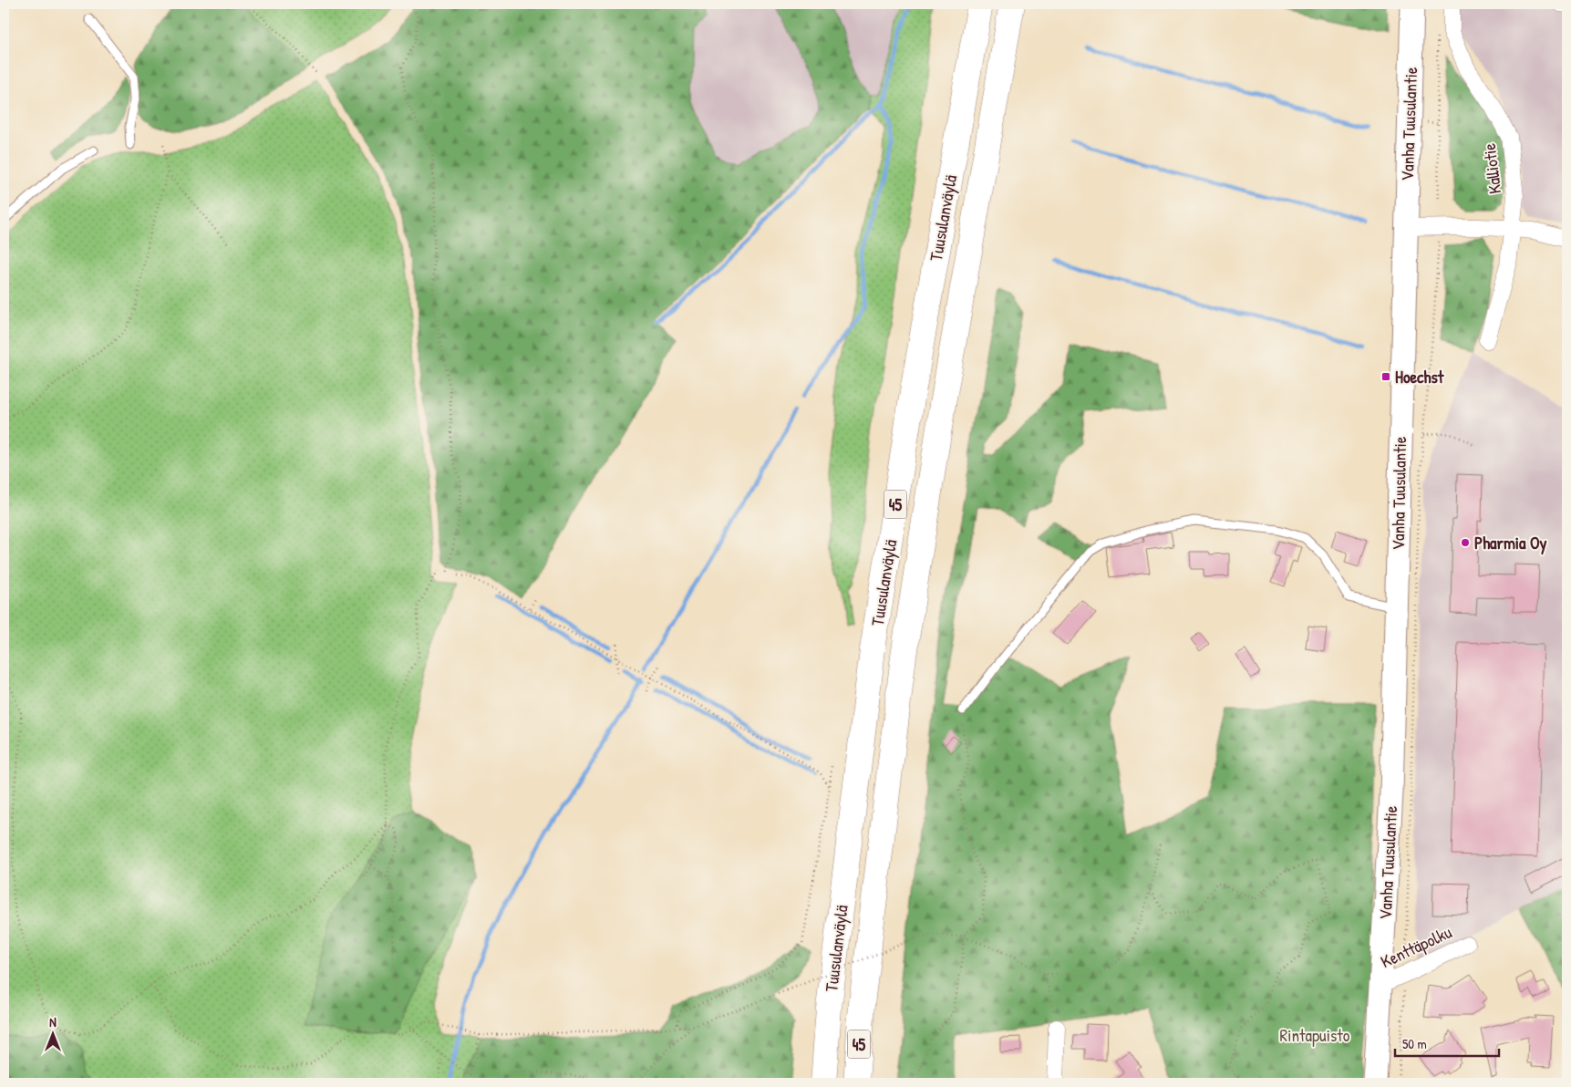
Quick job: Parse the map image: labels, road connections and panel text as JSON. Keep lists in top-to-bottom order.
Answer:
{
  "streets": {
    "highway": ["Tuusulanväylä", "45"],
    "main road": ["Vanha Tuusulantie"],
    "street": ["Kalliotie", "Kenttäpolku"]
  },
  "crossings": [
    ["Vanha Tuusulantie", "Kenttäpolku"]
  ],
  "parks": ["Rintapuisto"],
  "places": {
    "transit": ["Hoechst"],
    "other": ["Pharmia Oy"]
  },
  "scale_bar": "50 m",
  "north": "top"
}
